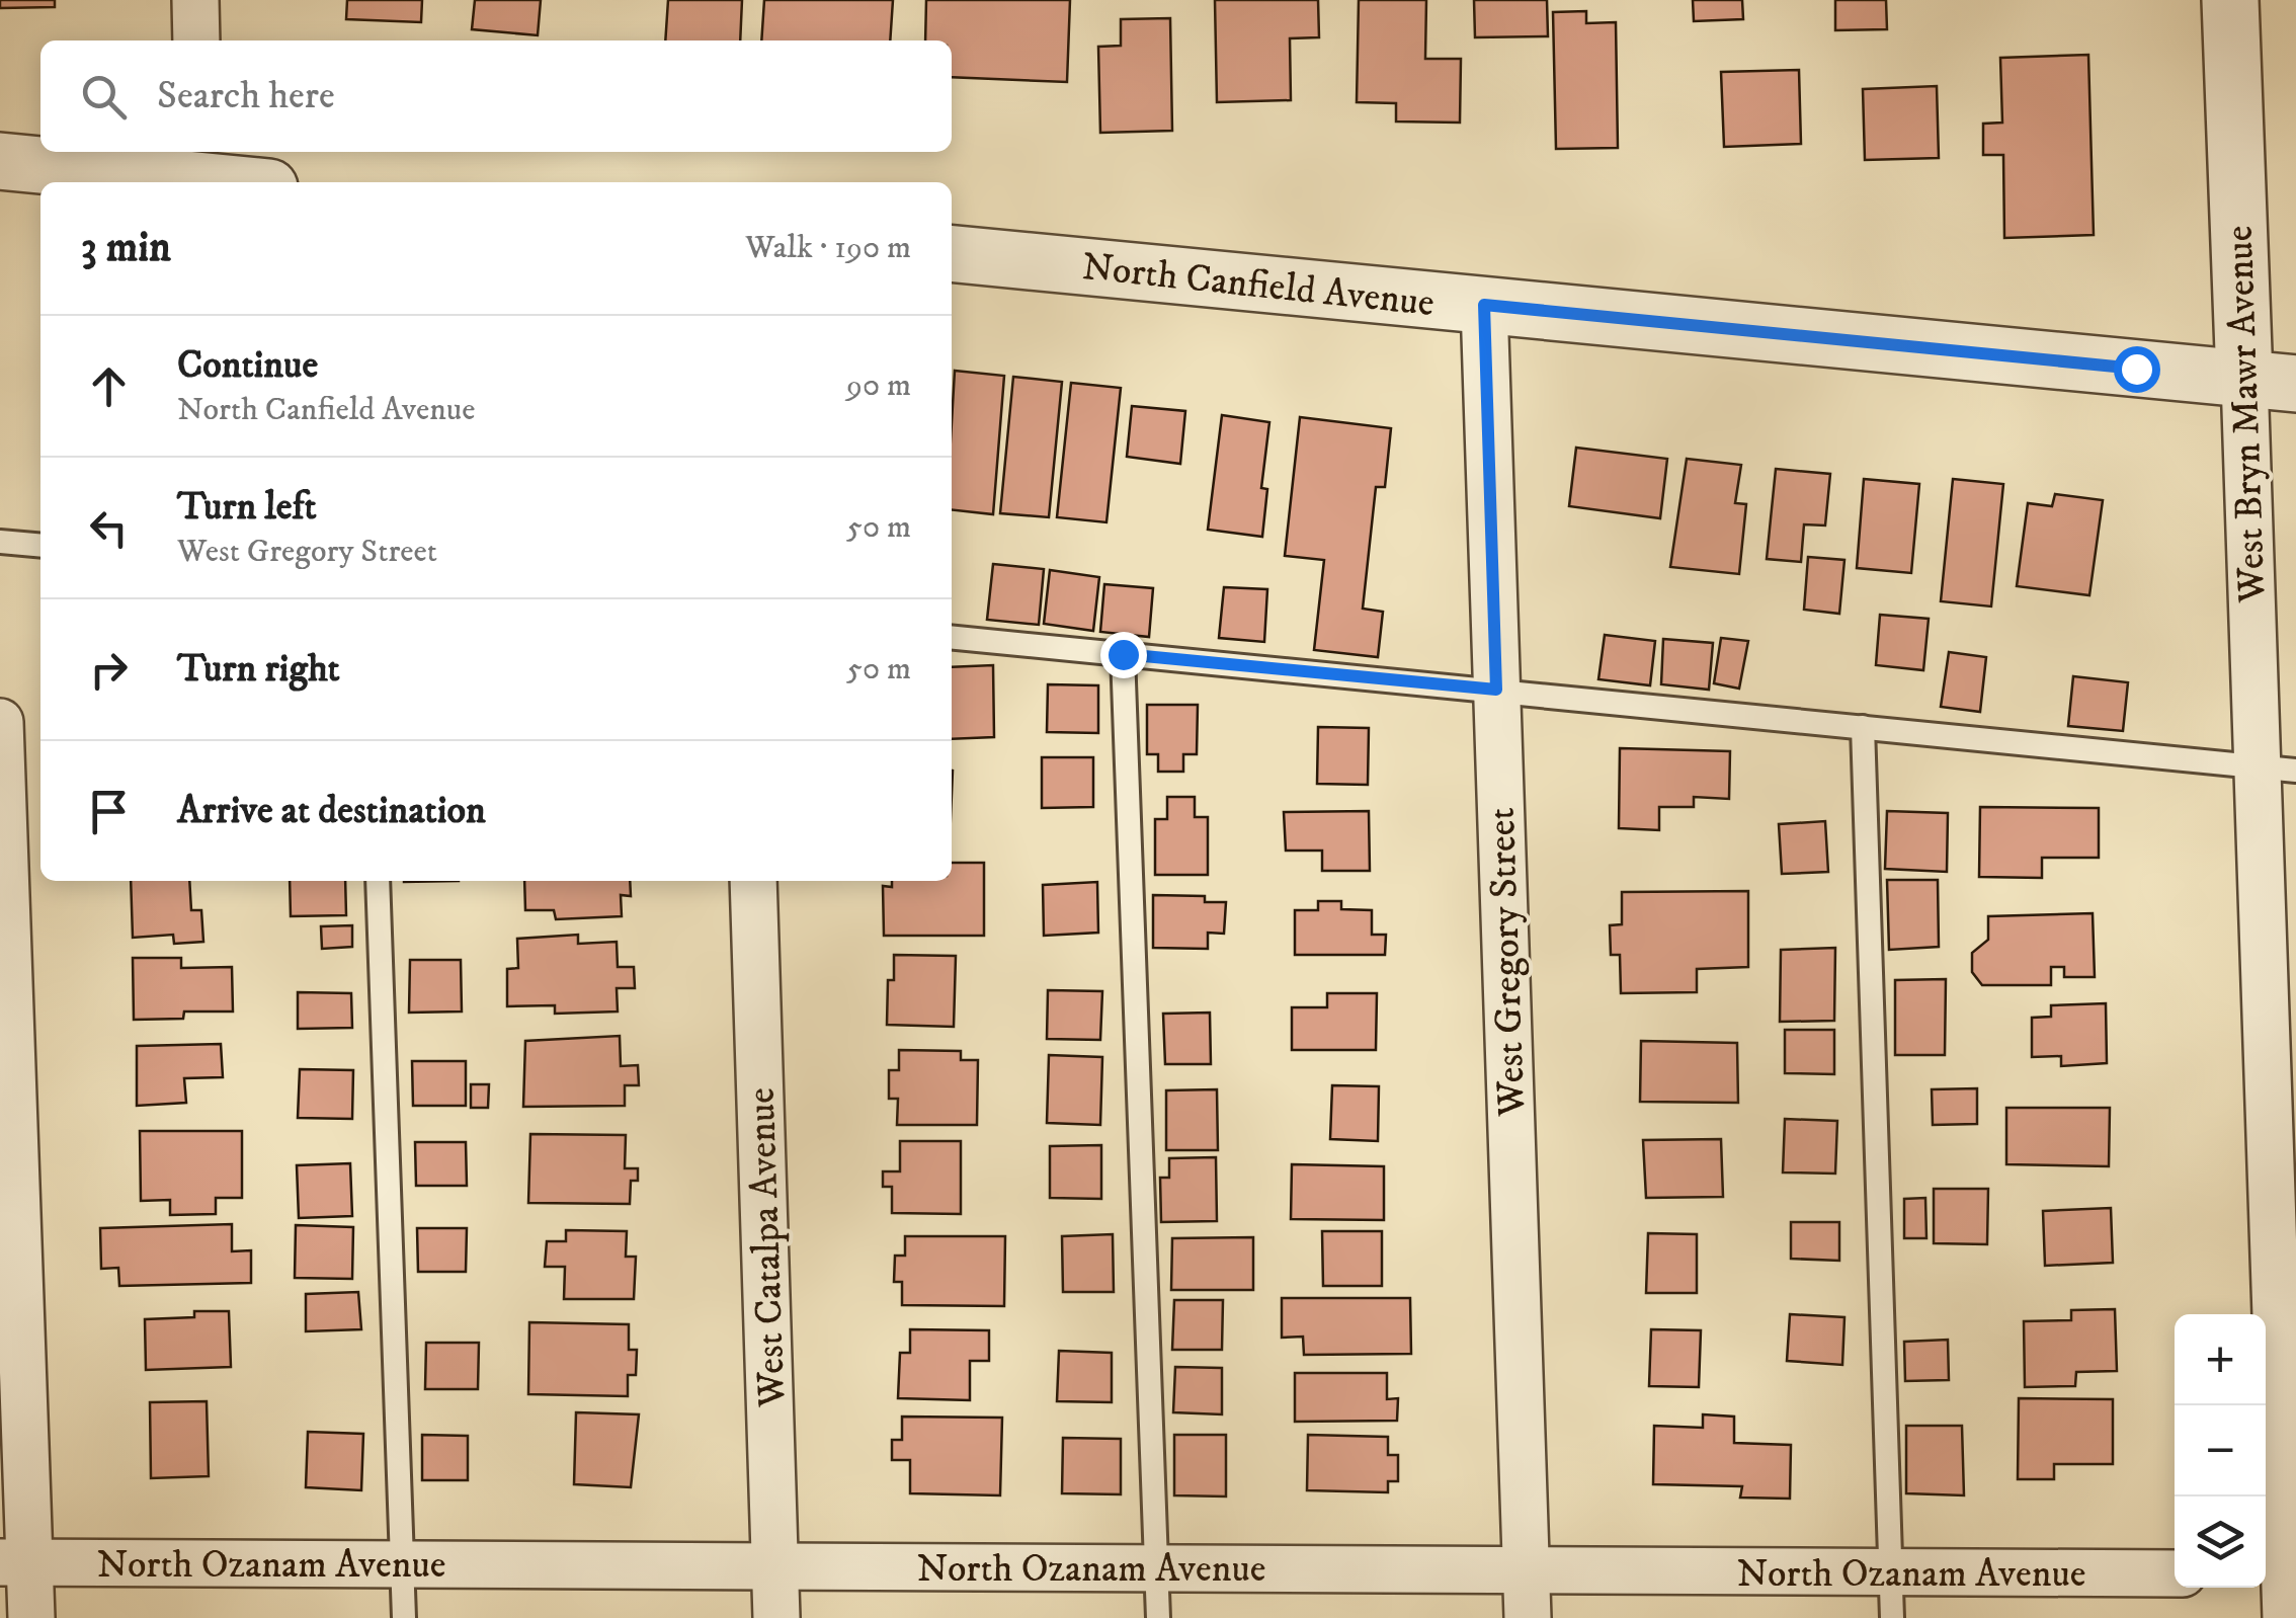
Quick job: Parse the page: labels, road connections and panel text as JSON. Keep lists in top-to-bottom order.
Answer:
{
  "streets": {
    "street": [
      "North Canfield Avenue",
      "West Bryn Mawr Avenue",
      "West Gregory Street",
      "West Catalpa Avenue",
      "North Ozanam Avenue"
    ]
  },
  "crossings": [
    ["North Canfield Avenue", "West Bryn Mawr Avenue"],
    ["North Canfield Avenue", "West Gregory Street"],
    ["West Gregory Street", "North Ozanam Avenue"],
    ["West Catalpa Avenue", "North Ozanam Avenue"]
  ],
  "page": {
    "search": "Search here",
    "heading": ["3 min", "Walk · 190 m"],
    "list": [
      ["Continue", "North Canfield Avenue", "90 m"],
      ["Turn left", "West Gregory Street", "50 m"],
      ["Turn right", "50 m"],
      "Arrive at destination"
    ],
    "map_buttons": ["+", "−"]
  }
}
